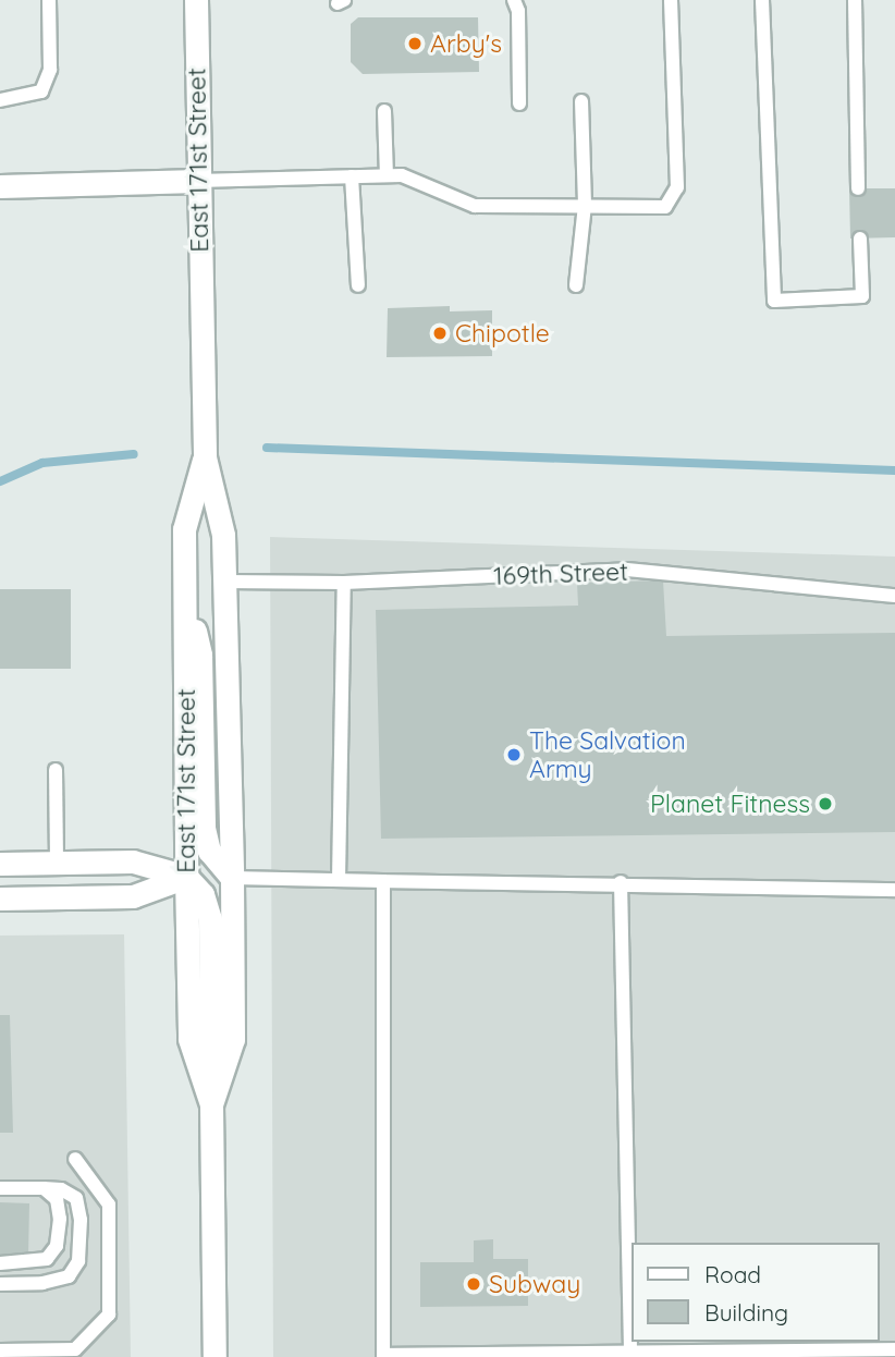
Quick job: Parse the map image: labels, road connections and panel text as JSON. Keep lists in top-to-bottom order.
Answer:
{
  "streets": {
    "main road": ["East 171st Street"],
    "lane": ["169th Street"]
  },
  "crossings": [
    ["East 171st Street", "169th Street"]
  ],
  "places": [
    "Arby's",
    "Chipotle",
    "The Salvation Army",
    "Planet Fitness",
    "Subway"
  ],
  "legend": ["Road", "Building"]
}
